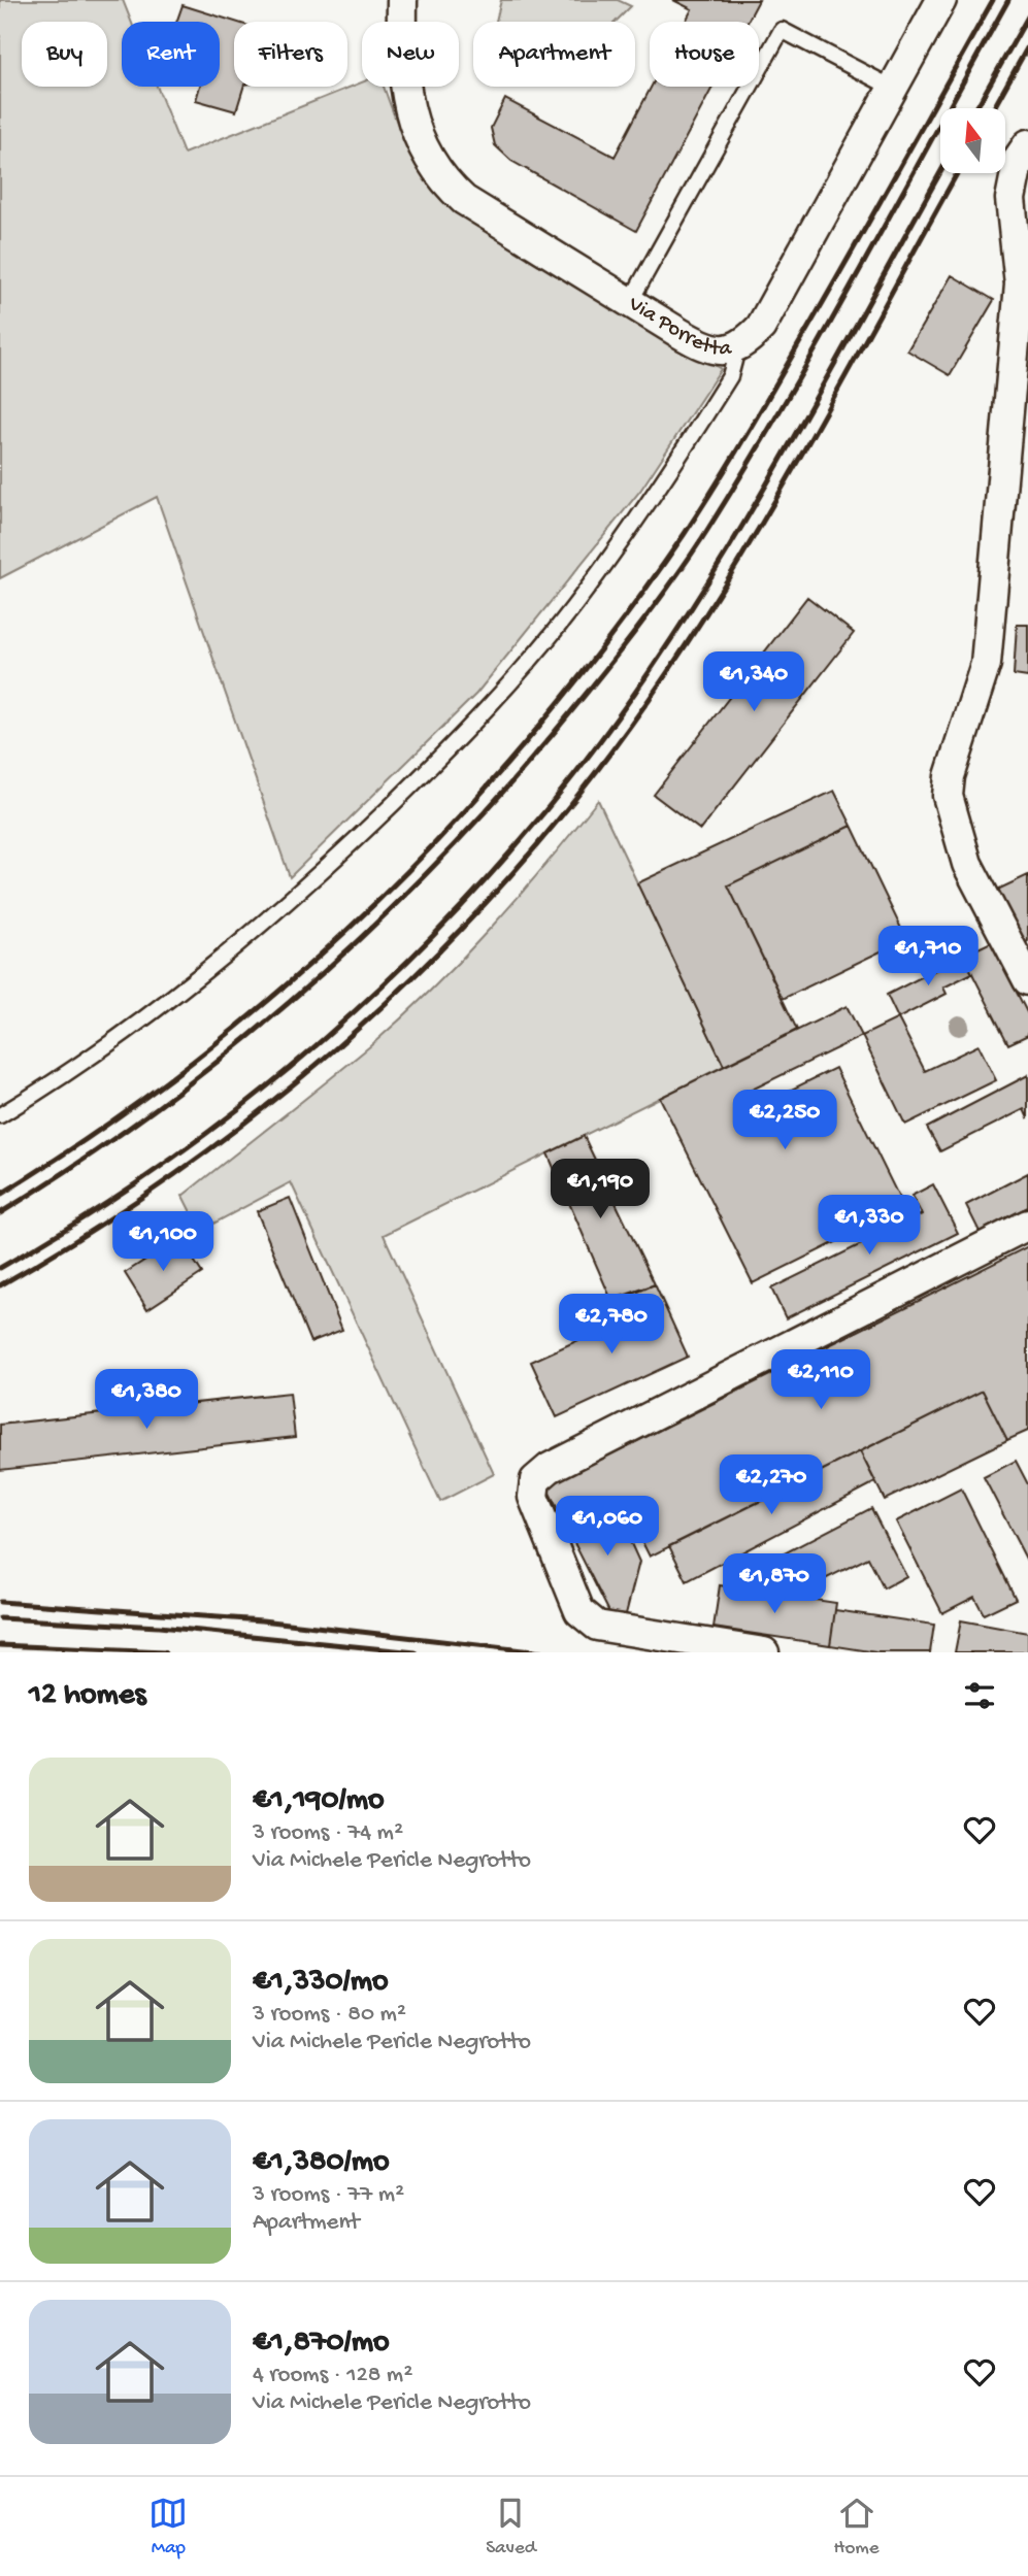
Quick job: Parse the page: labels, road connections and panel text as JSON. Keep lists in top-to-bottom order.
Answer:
{
  "streets": {
    "street": ["Via Porretta"]
  },
  "north": "top",
  "page": {
    "chip": [
      "Buy",
      "Rent",
      "Filters",
      "New",
      "Apartment",
      "House"
    ],
    "price": [
      "€1,340",
      "€1,710",
      "€2,250",
      "€1,190",
      "€1,330",
      "€1,100",
      "€2,780",
      "€2,110",
      "€1,380",
      "€2,270",
      "€1,060",
      "€1,870"
    ],
    "heading": "12 homes",
    "list": [
      {
        "name": "€1,190/mo",
        "note": "3 rooms · 74 m² · Via Michele Pericle Negrotto"
      },
      {
        "name": "€1,330/mo",
        "note": "3 rooms · 80 m² · Via Michele Pericle Negrotto"
      },
      {
        "name": "€1,380/mo",
        "note": "3 rooms · 77 m² · Apartment"
      },
      {
        "name": "€1,870/mo",
        "note": "4 rooms · 128 m² · Via Michele Pericle Negrotto"
      }
    ],
    "tabs": ["Map", "Saved", "Home"]
  }
}
